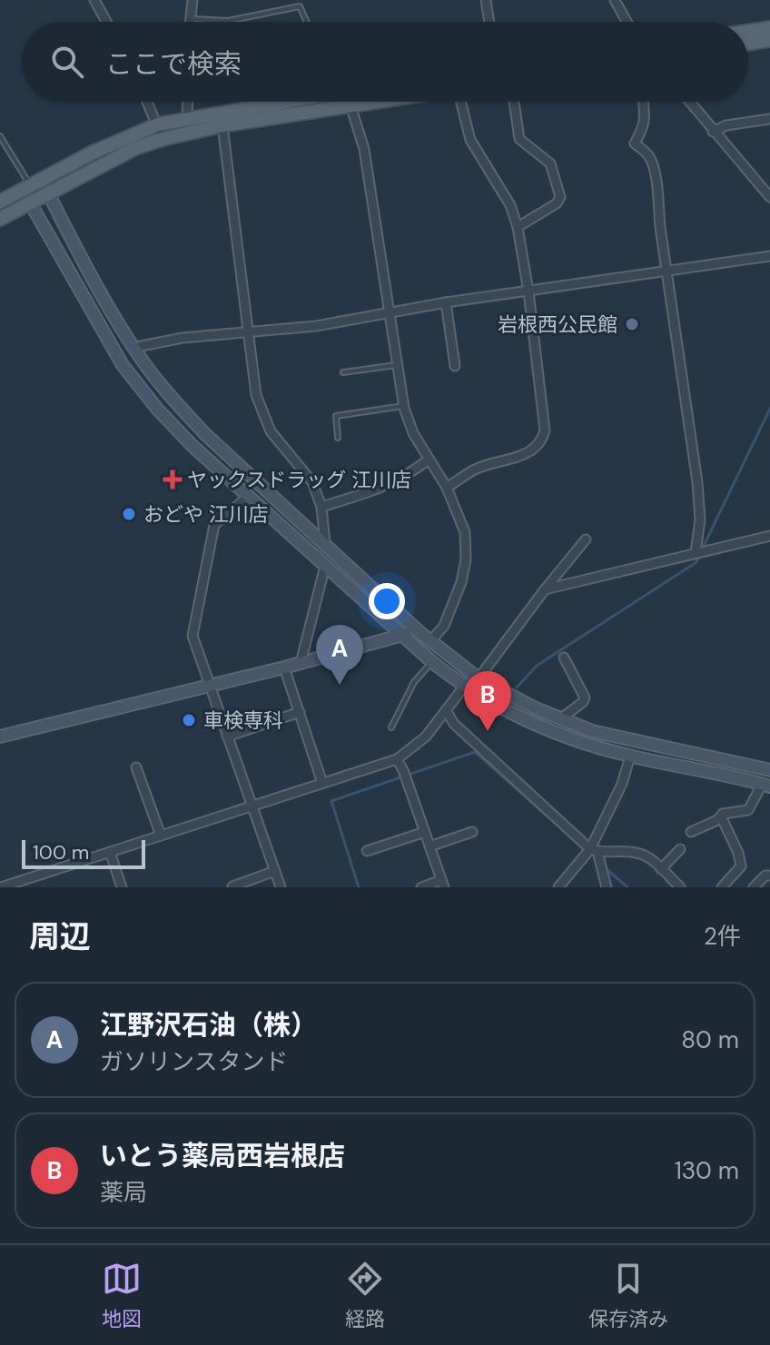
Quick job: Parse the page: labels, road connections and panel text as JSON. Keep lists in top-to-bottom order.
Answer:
{
  "places": {
    "other": ["岩根西公民館", "おどや 江川店", "車検専科"],
    "health": ["ヤックスドラッグ 江川店"]
  },
  "scale_bar": "100 m",
  "page": {
    "search": "ここで検索",
    "pins": ["A", "B"],
    "scale": "100 m",
    "heading": ["周辺", "2件"],
    "list": [
      {
        "mark": "A",
        "name": "江野沢石油（株）",
        "note": "ガソリンスタンド",
        "value": "80 m"
      },
      {
        "mark": "B",
        "name": "いとう薬局西岩根店",
        "note": "薬局",
        "value": "130 m"
      }
    ],
    "nav": ["地図", "経路", "保存済み"]
  }
}
